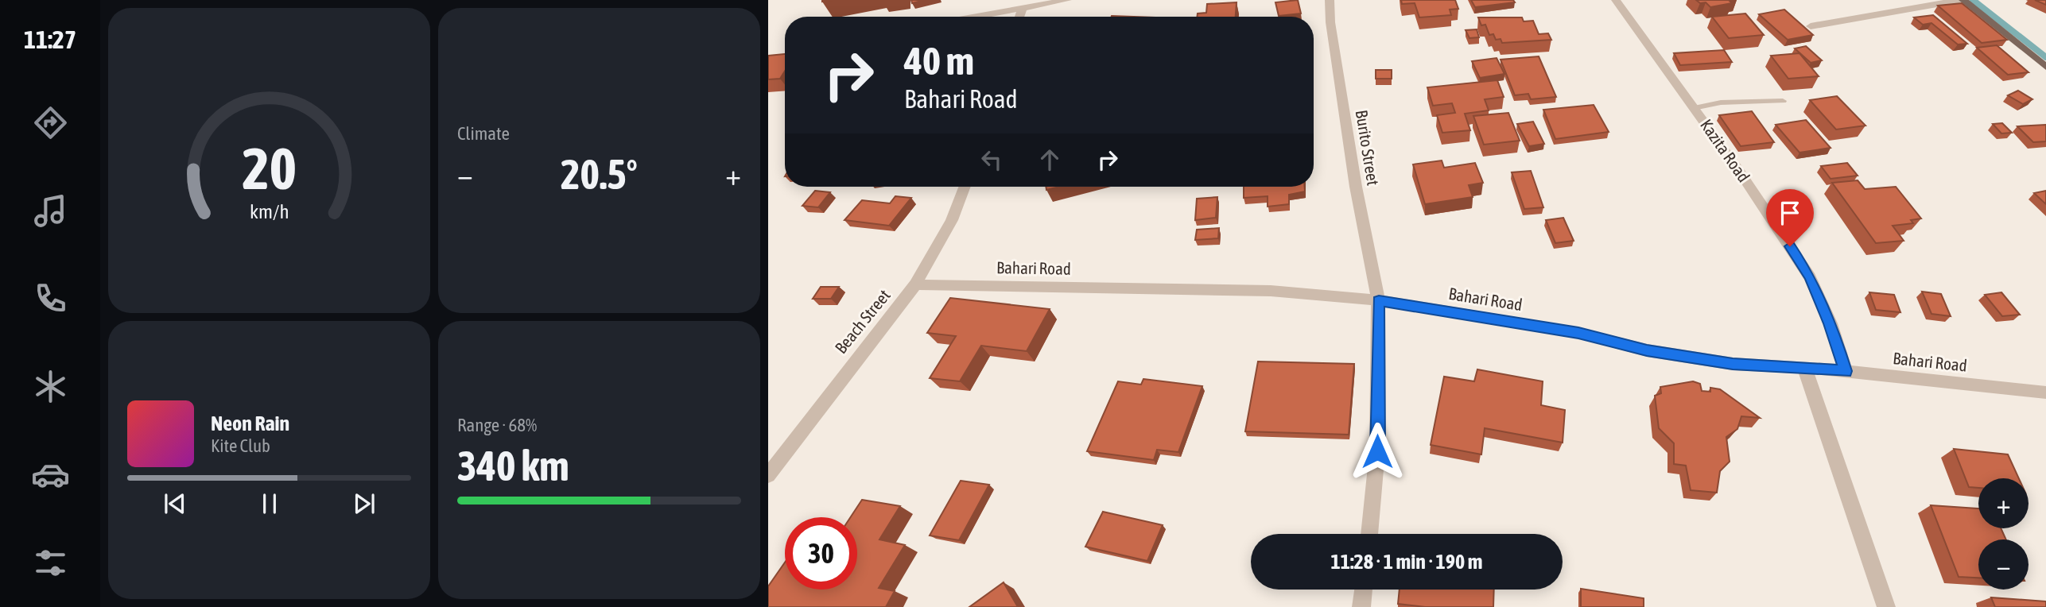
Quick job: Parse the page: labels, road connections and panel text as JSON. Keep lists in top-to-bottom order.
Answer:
{
  "streets": {
    "street": [
      "Burito Street",
      "Kazita Road",
      "Bahari Road",
      "Beach Street"
    ]
  },
  "crossings": [
    ["Burito Street", "Bahari Road"],
    ["Kazita Road", "Bahari Road"],
    ["Bahari Road", "Beach Street"]
  ],
  "page": {
    "tabs": "11:27",
    "tile": [
      "Climate",
      ["Range · 68%", "340 km"]
    ],
    "turn": ["40 m", "Bahari Road"],
    "heat": ["−", "20.5°", "+"],
    "song": ["Neon Rain", "Kite Club"],
    "map_buttons": ["+", "−"],
    "limit": "30",
    "trip": "11:28 · 1 min · 190 m",
    "gauge": ["20", "km/h"]
  }
}
